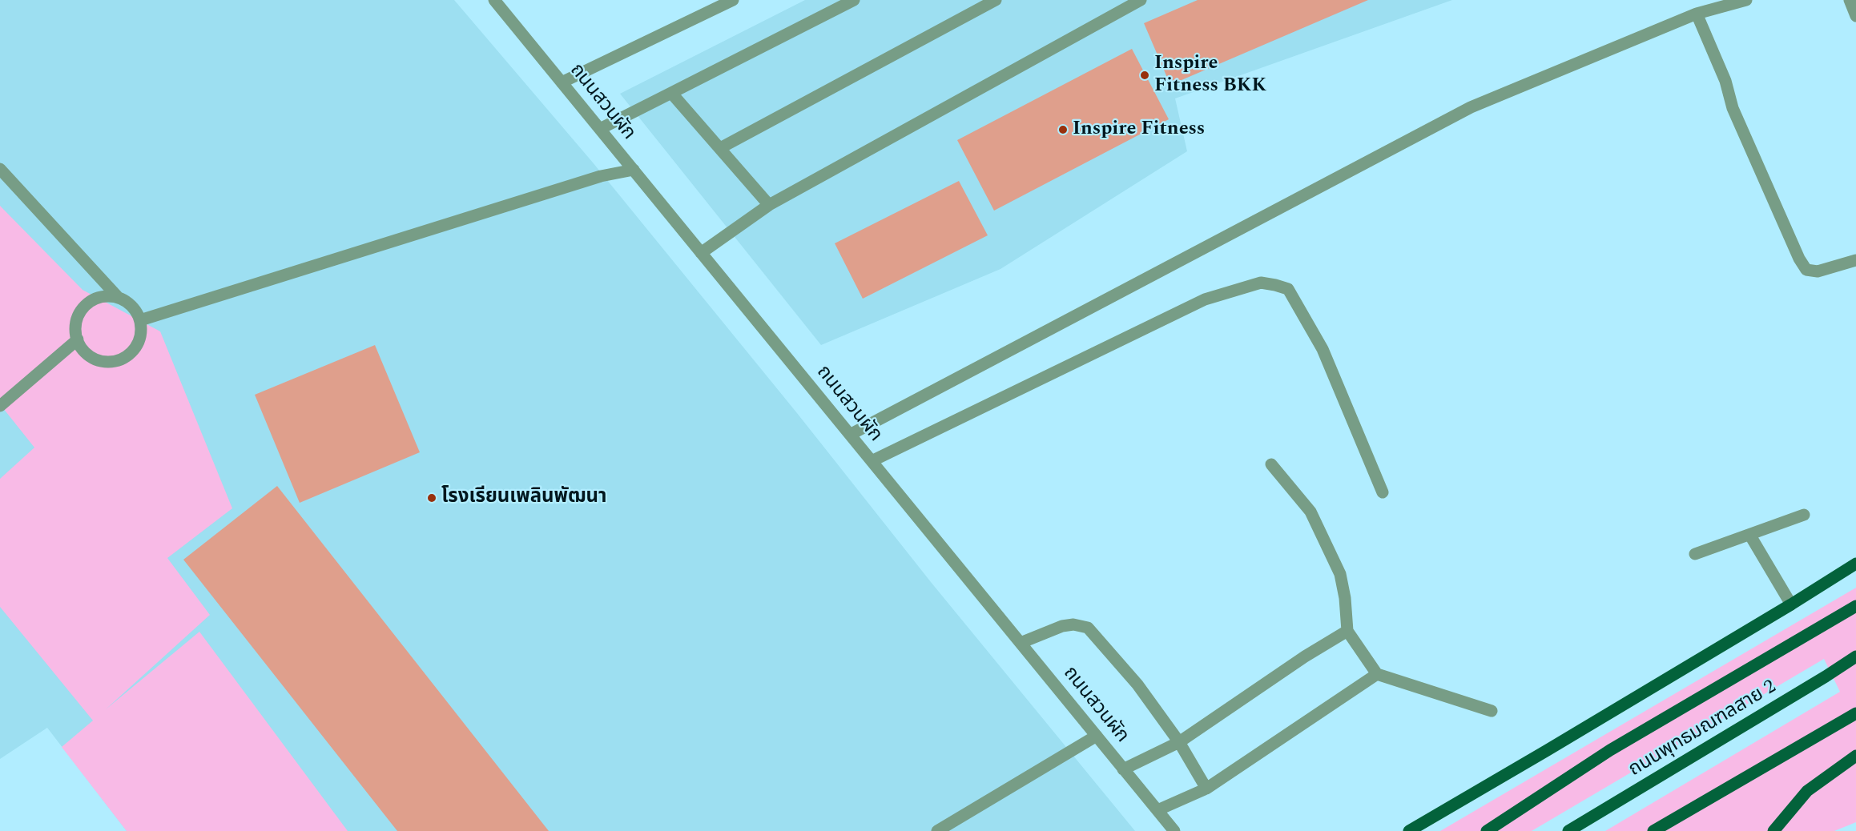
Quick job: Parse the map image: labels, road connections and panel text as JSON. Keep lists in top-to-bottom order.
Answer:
{
  "streets": {
    "main road": ["ถนนพุทธมณฑลสาย 2"],
    "street": ["ถนนสวนผัก"]
  },
  "places": ["Inspire Fitness BKK", "Inspire Fitness", "โรงเรียนเพลินพัฒนา"]
}
